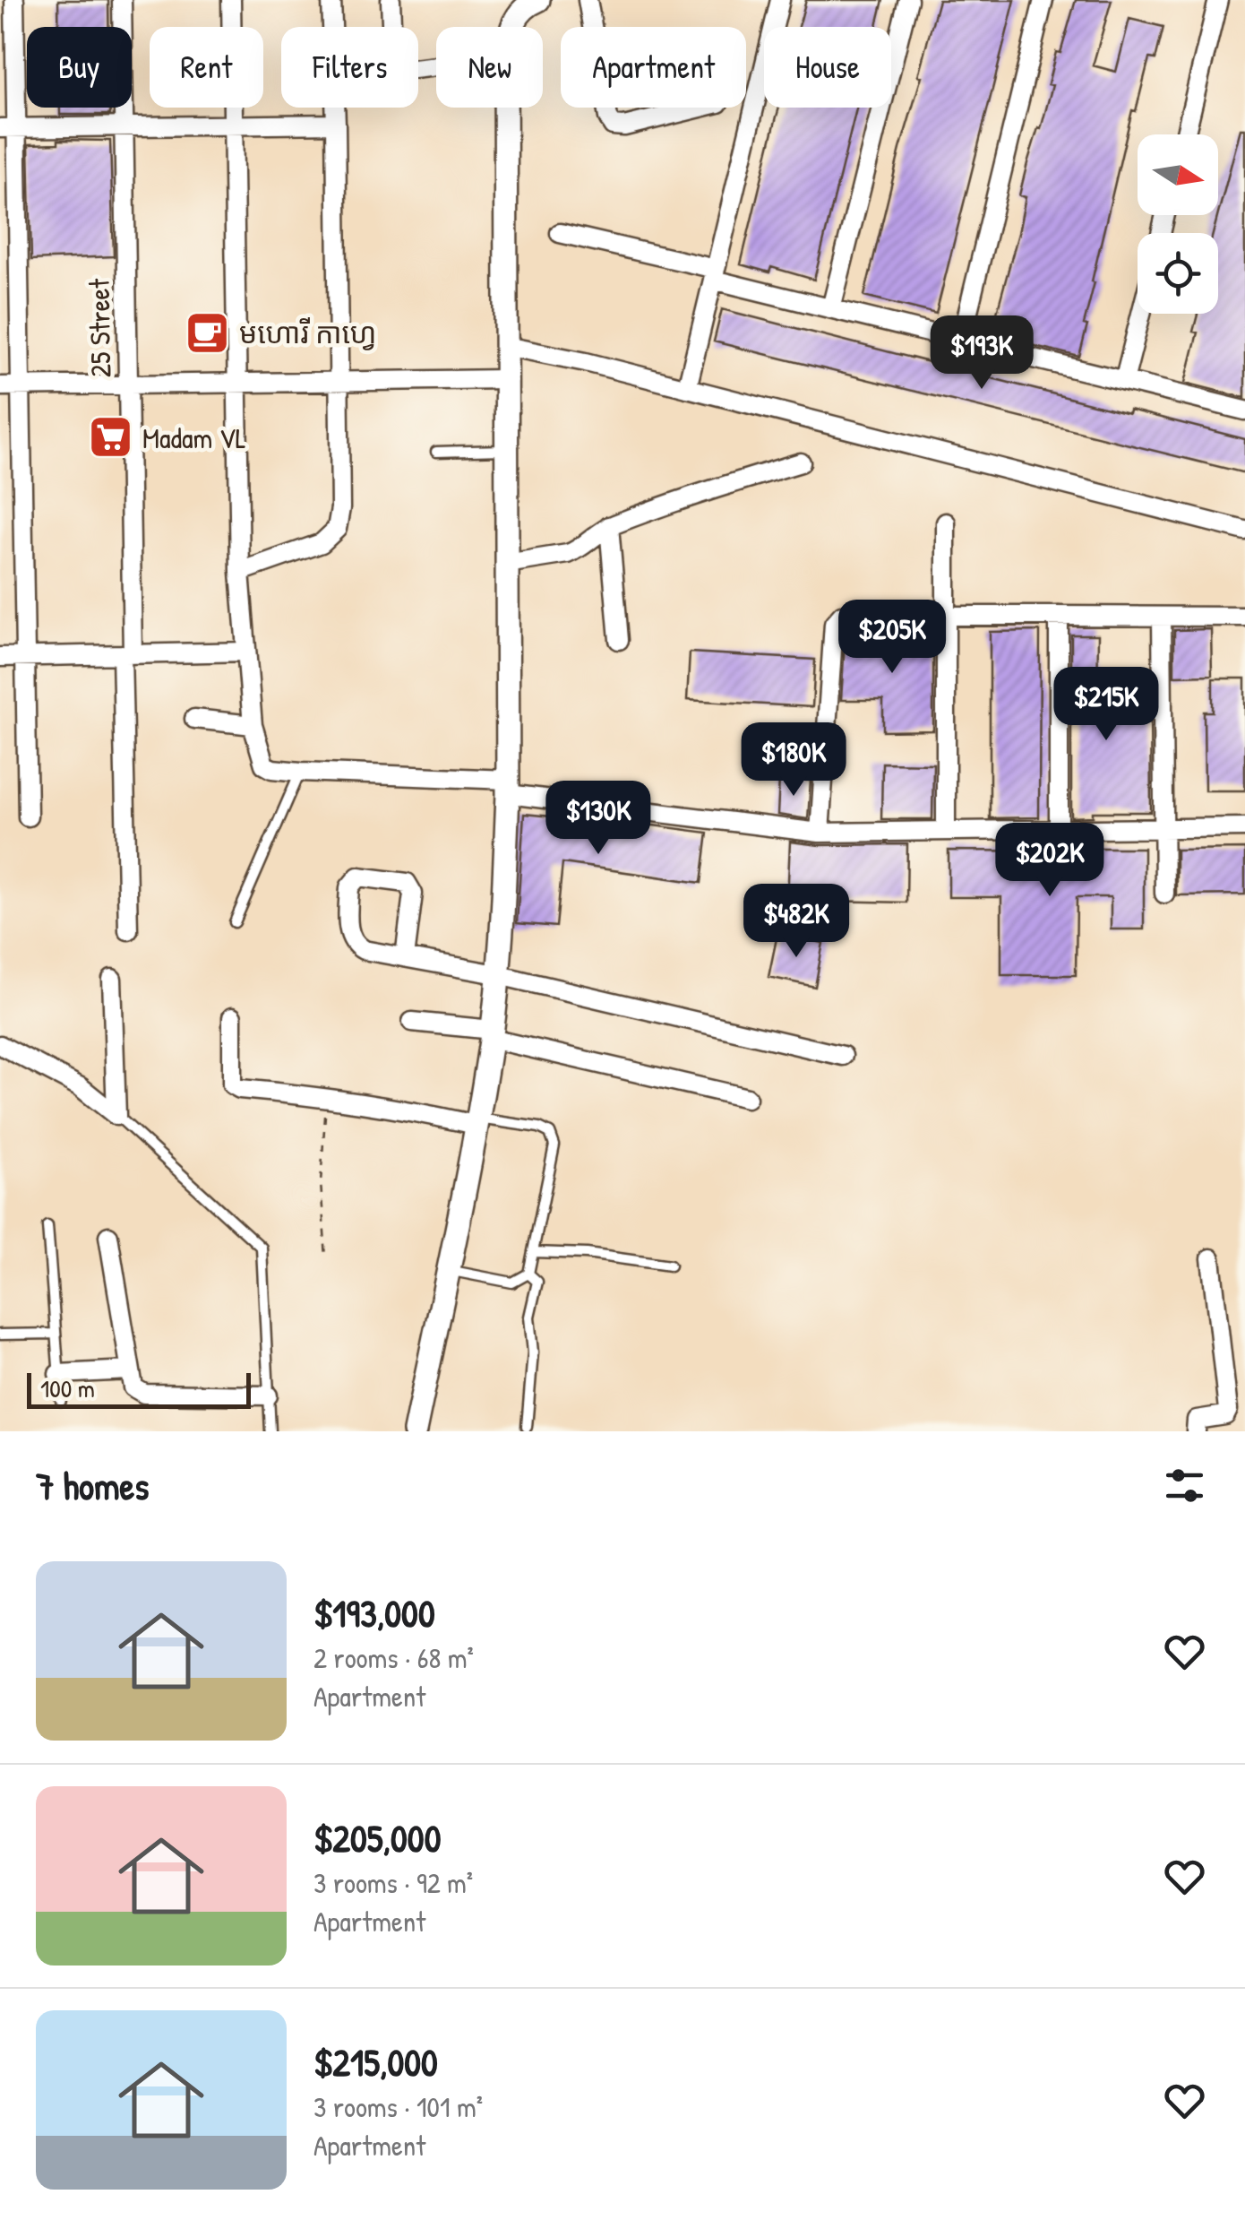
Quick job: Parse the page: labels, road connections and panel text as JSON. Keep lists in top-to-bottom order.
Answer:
{
  "streets": {
    "street": ["25 Street"]
  },
  "places": {
    "cafe": ["មហោរី កាហ្វេ"],
    "supermarket": ["Madam VL"]
  },
  "scale_bar": "100 m",
  "north": "right",
  "page": {
    "chip": [
      "Buy",
      "Rent",
      "Filters",
      "New",
      "Apartment",
      "House"
    ],
    "price": [
      "$193K",
      "$205K",
      "$215K",
      "$180K",
      "$130K",
      "$202K",
      "$482K"
    ],
    "scale": "100 m",
    "heading": "7 homes",
    "list": [
      {
        "name": "$193,000",
        "note": "2 rooms · 68 m² · Apartment"
      },
      {
        "name": "$205,000",
        "note": "3 rooms · 92 m² · Apartment"
      },
      {
        "name": "$215,000",
        "note": "3 rooms · 101 m² · Apartment"
      }
    ]
  }
}
